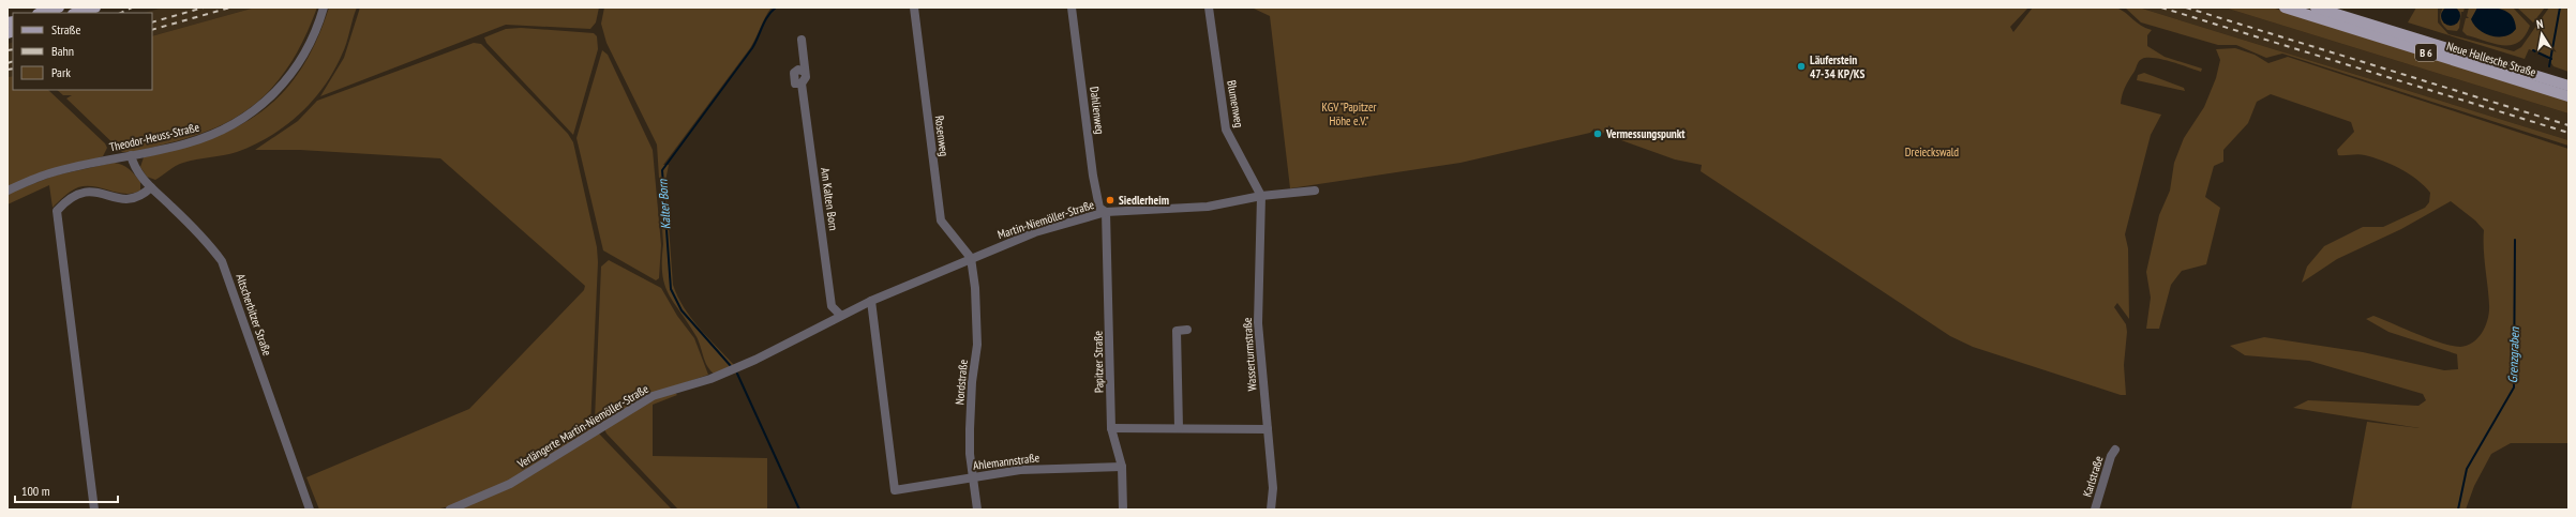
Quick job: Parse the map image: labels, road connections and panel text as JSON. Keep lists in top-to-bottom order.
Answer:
{
  "streets": {
    "main road": ["B 6", "Neue Hallesche Straße"],
    "street": [
      "Blumenweg",
      "Dahlienweg",
      "Rosenweg",
      "Theodor-Heuss-Straße",
      "Am Kalten Born",
      "Martin-Niemöller-Straße",
      "Altscherbitzer Straße",
      "Wasserturmstraße",
      "Papitzer Straße",
      "Nordstraße",
      "Verlängerte Martin-Niemöller-Straße",
      "Ahlemannstraße",
      "Karlstraße"
    ]
  },
  "crossings": [
    ["Blumenweg", "Martin-Niemöller-Straße"],
    ["Blumenweg", "Wasserturmstraße"],
    ["Dahlienweg", "Martin-Niemöller-Straße"],
    ["Dahlienweg", "Papitzer Straße"],
    ["Rosenweg", "Martin-Niemöller-Straße"],
    ["Rosenweg", "Nordstraße"],
    ["Theodor-Heuss-Straße", "Altscherbitzer Straße"],
    ["Am Kalten Born", "Martin-Niemöller-Straße"],
    ["Martin-Niemöller-Straße", "Wasserturmstraße"],
    ["Martin-Niemöller-Straße", "Papitzer Straße"],
    ["Martin-Niemöller-Straße", "Nordstraße"],
    ["Martin-Niemöller-Straße", "Verlängerte Martin-Niemöller-Straße"],
    ["Martin-Niemöller-Straße", "Ahlemannstraße"],
    ["Papitzer Straße", "Ahlemannstraße"],
    ["Nordstraße", "Ahlemannstraße"]
  ],
  "water": ["Kalter Born", "Grenzgraben"],
  "parks": ["KGV \"Papitzer Höhe e.V.\"", "Dreieckswald"],
  "places": ["Läuferstein 47-34 KP/KS", "Vermessungspunkt", "Siedlerheim"],
  "legend": ["Straße", "Bahn", "Park"],
  "scale_bar": "100 m",
  "north": "top"
}
